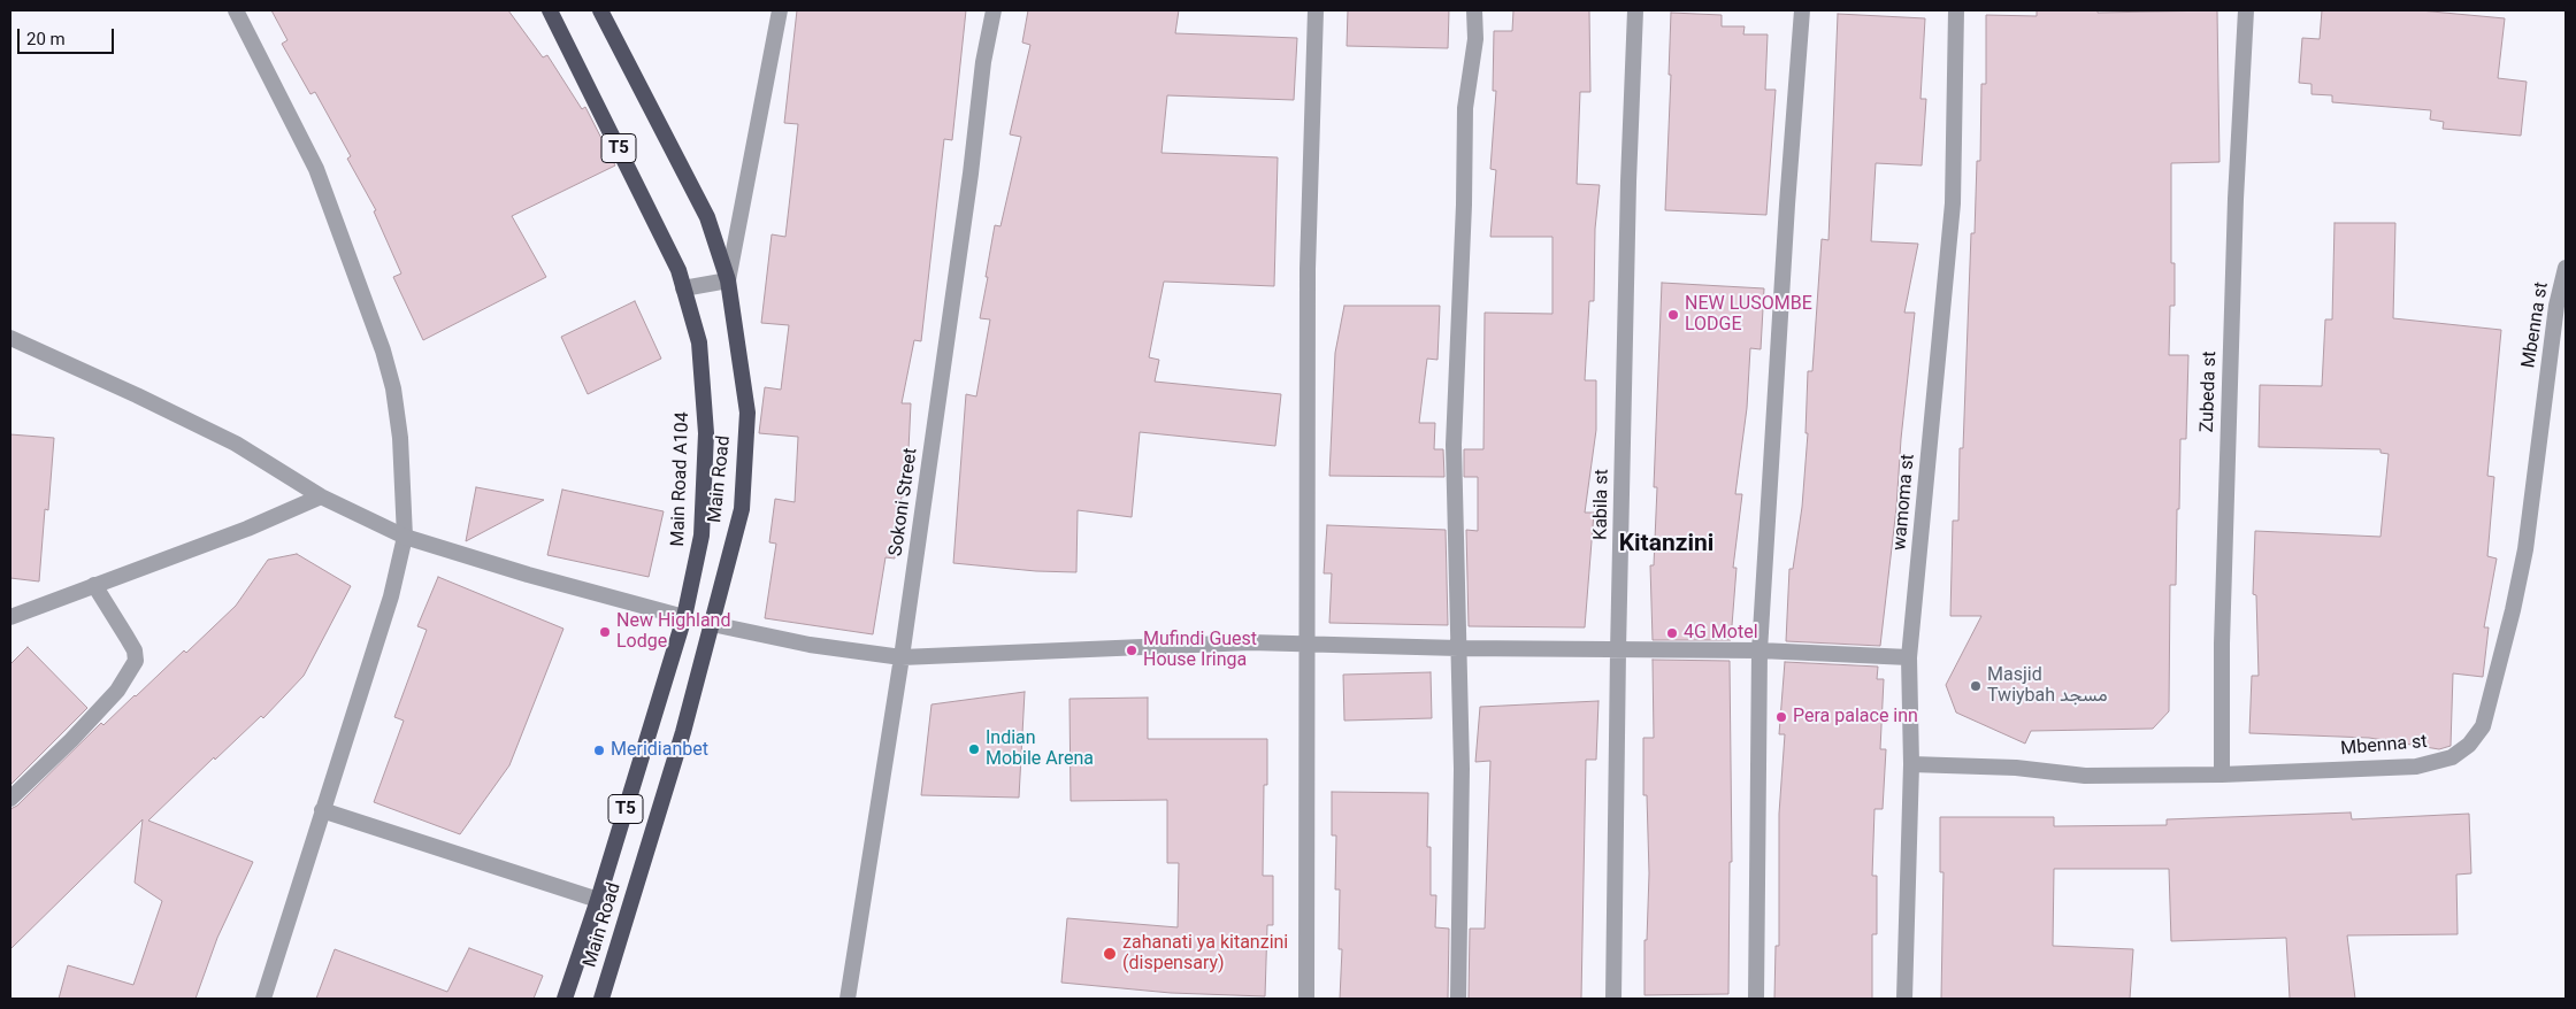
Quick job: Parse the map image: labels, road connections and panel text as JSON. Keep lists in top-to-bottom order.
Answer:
{
  "streets": {
    "highway": ["T5", "Main Road A104", "Main Road"],
    "street": [
      "Mbenna st",
      "Zubeda st",
      "Sokoni Street",
      "wamoma st",
      "Kabila st"
    ]
  },
  "crossings": [
    ["Mbenna st", "Zubeda st"],
    ["Mbenna st", "wamoma st"]
  ],
  "districts": ["Kitanzini"],
  "places": [
    "NEW LUSOMBE LODGE",
    "New Highland Lodge",
    "4G Motel",
    "Mufindi Guest House Iringa",
    "Masjid Twiybah مسجد",
    "Pera palace inn",
    "Indian Mobile Arena",
    "Meridianbet",
    "zahanati ya kitanzini (dispensary)"
  ],
  "scale_bar": "20 m"
}
